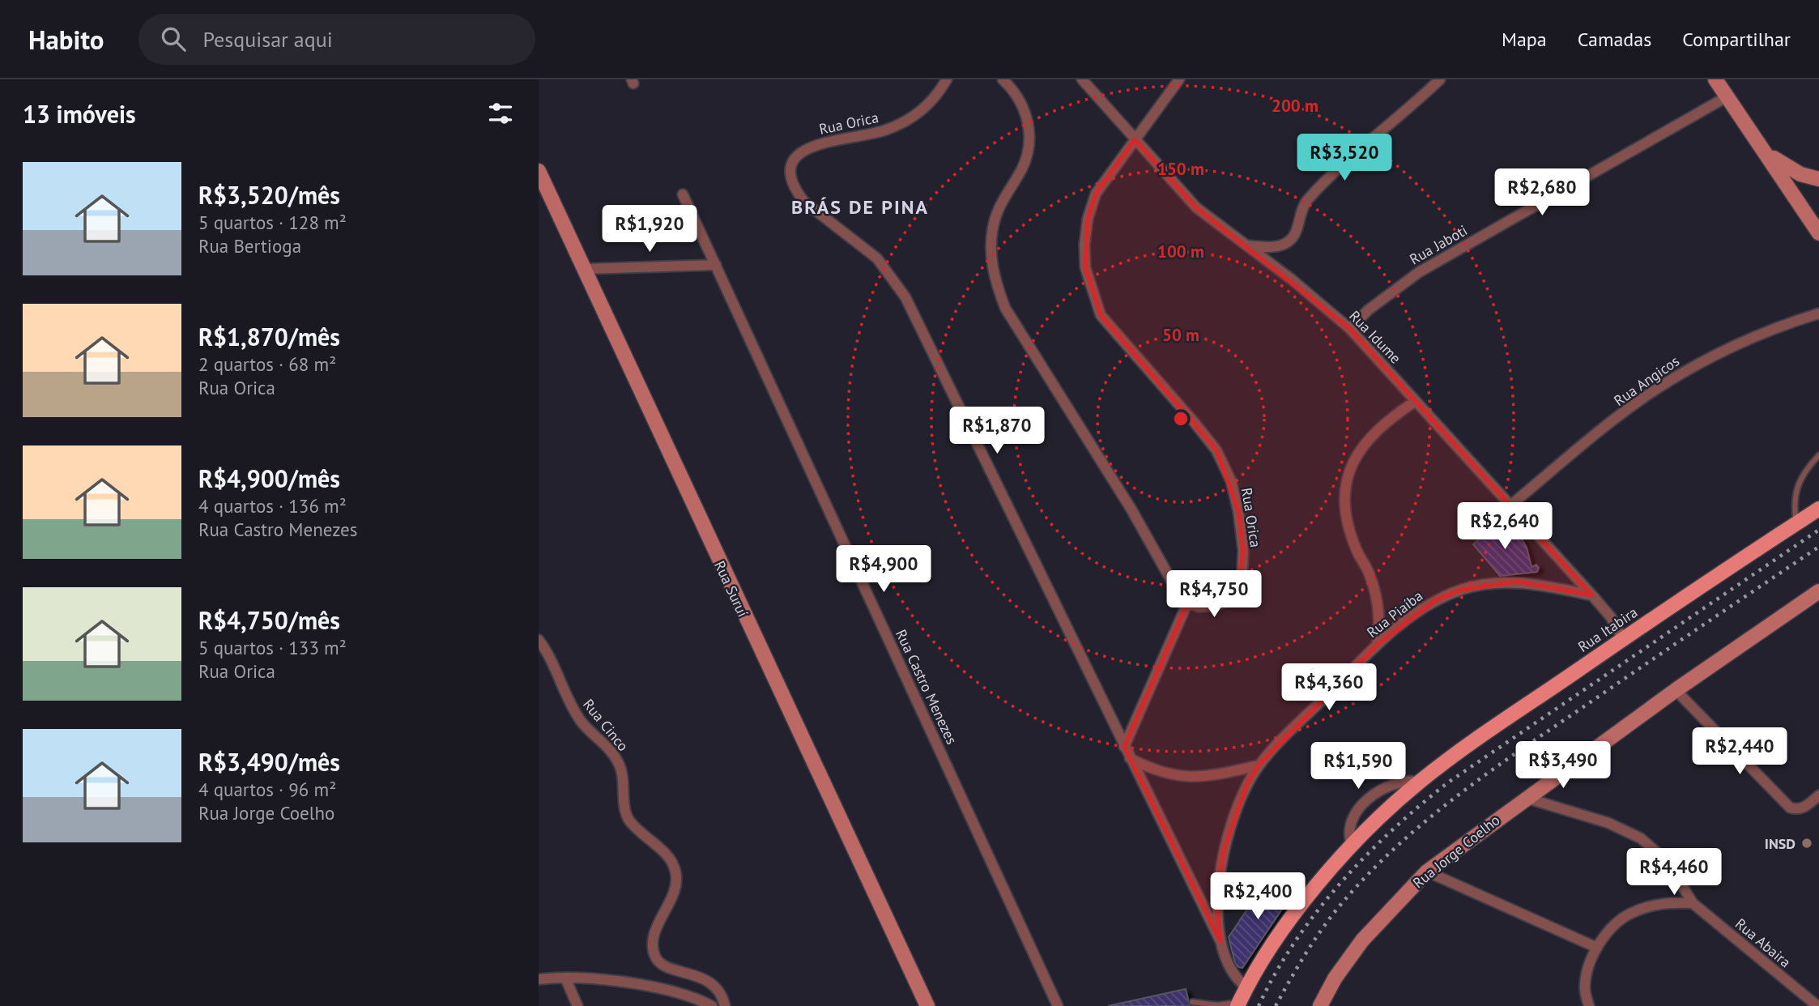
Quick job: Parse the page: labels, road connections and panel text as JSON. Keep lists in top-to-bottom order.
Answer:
{
  "streets": {
    "main road": ["Rua Itabira"],
    "street": [
      "Rua Orica",
      "Rua Jaboti",
      "Rua Idume",
      "Rua Angicos",
      "Rua Suruí",
      "Rua Piaíba",
      "Rua Castro Menezes",
      "Rua Cinco",
      "Rua Jorge Coelho",
      "Rua Abaira"
    ]
  },
  "crossings": [
    ["Rua Orica", "Rua Idume"],
    ["Rua Orica", "Rua Piaíba"],
    ["Rua Jaboti", "Rua Idume"],
    ["Rua Idume", "Rua Angicos"],
    ["Rua Idume", "Rua Piaíba"],
    ["Rua Idume", "Rua Itabira"],
    ["Rua Piaíba", "Rua Itabira"],
    ["Rua Jorge Coelho", "Rua Abaira"]
  ],
  "districts": ["BRÁS DE PINA"],
  "places": ["INSD"],
  "page": {
    "header": "Habito",
    "search": "Pesquisar aqui",
    "nav": ["Mapa", "Camadas", "Compartilhar"],
    "heading": "13 imóveis",
    "price": [
      "R$3,520",
      "R$2,680",
      "R$1,920",
      "R$1,870",
      "R$2,640",
      "R$4,900",
      "R$4,750",
      "R$4,360",
      "R$2,440",
      "R$3,490",
      "R$1,590",
      "R$4,460",
      "R$2,400"
    ],
    "list": [
      {
        "name": "R$3,520/mês",
        "note": "5 quartos · 128 m² · Rua Bertioga"
      },
      {
        "name": "R$1,870/mês",
        "note": "2 quartos · 68 m² · Rua Orica"
      },
      {
        "name": "R$4,900/mês",
        "note": "4 quartos · 136 m² · Rua Castro Menezes"
      },
      {
        "name": "R$4,750/mês",
        "note": "5 quartos · 133 m² · Rua Orica"
      },
      {
        "name": "R$3,490/mês",
        "note": "4 quartos · 96 m² · Rua Jorge Coelho"
      }
    ]
  },
  "rings": [
    "200 m",
    "150 m",
    "100 m",
    "50 m"
  ]
}
